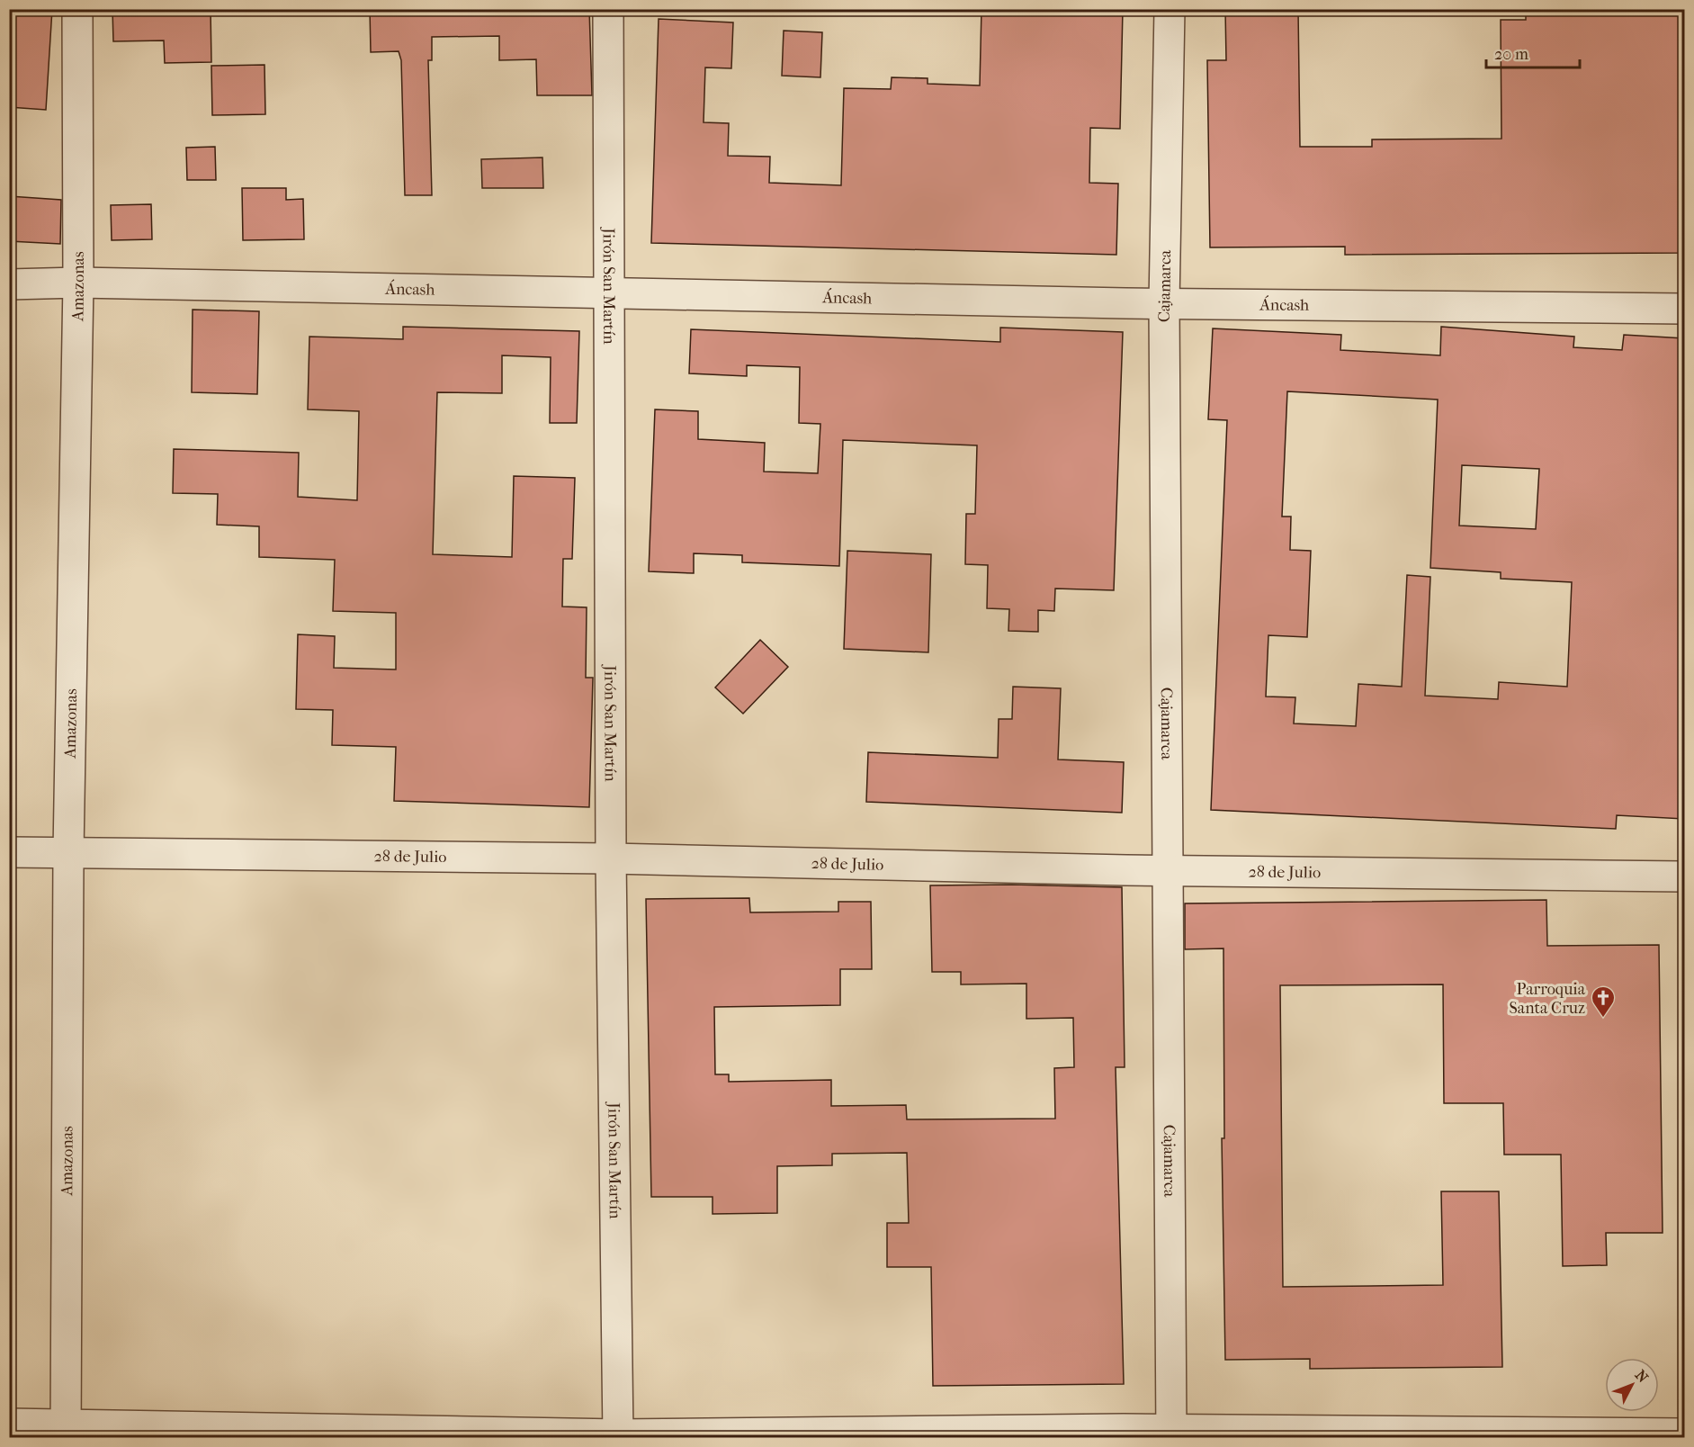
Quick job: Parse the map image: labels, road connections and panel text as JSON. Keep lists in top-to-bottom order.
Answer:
{
  "streets": {
    "street": [
      "Amazonas",
      "Jirón San Martín",
      "Cajamarca",
      "Áncash",
      "28 de Julio"
    ]
  },
  "crossings": [
    ["Amazonas", "Áncash"],
    ["Amazonas", "28 de Julio"],
    ["Jirón San Martín", "Áncash"],
    ["Jirón San Martín", "28 de Julio"],
    ["Cajamarca", "Áncash"],
    ["Cajamarca", "28 de Julio"]
  ],
  "places": {
    "church": ["Parroquia Santa Cruz"]
  },
  "scale_bar": "20 m",
  "north": "top right"
}
